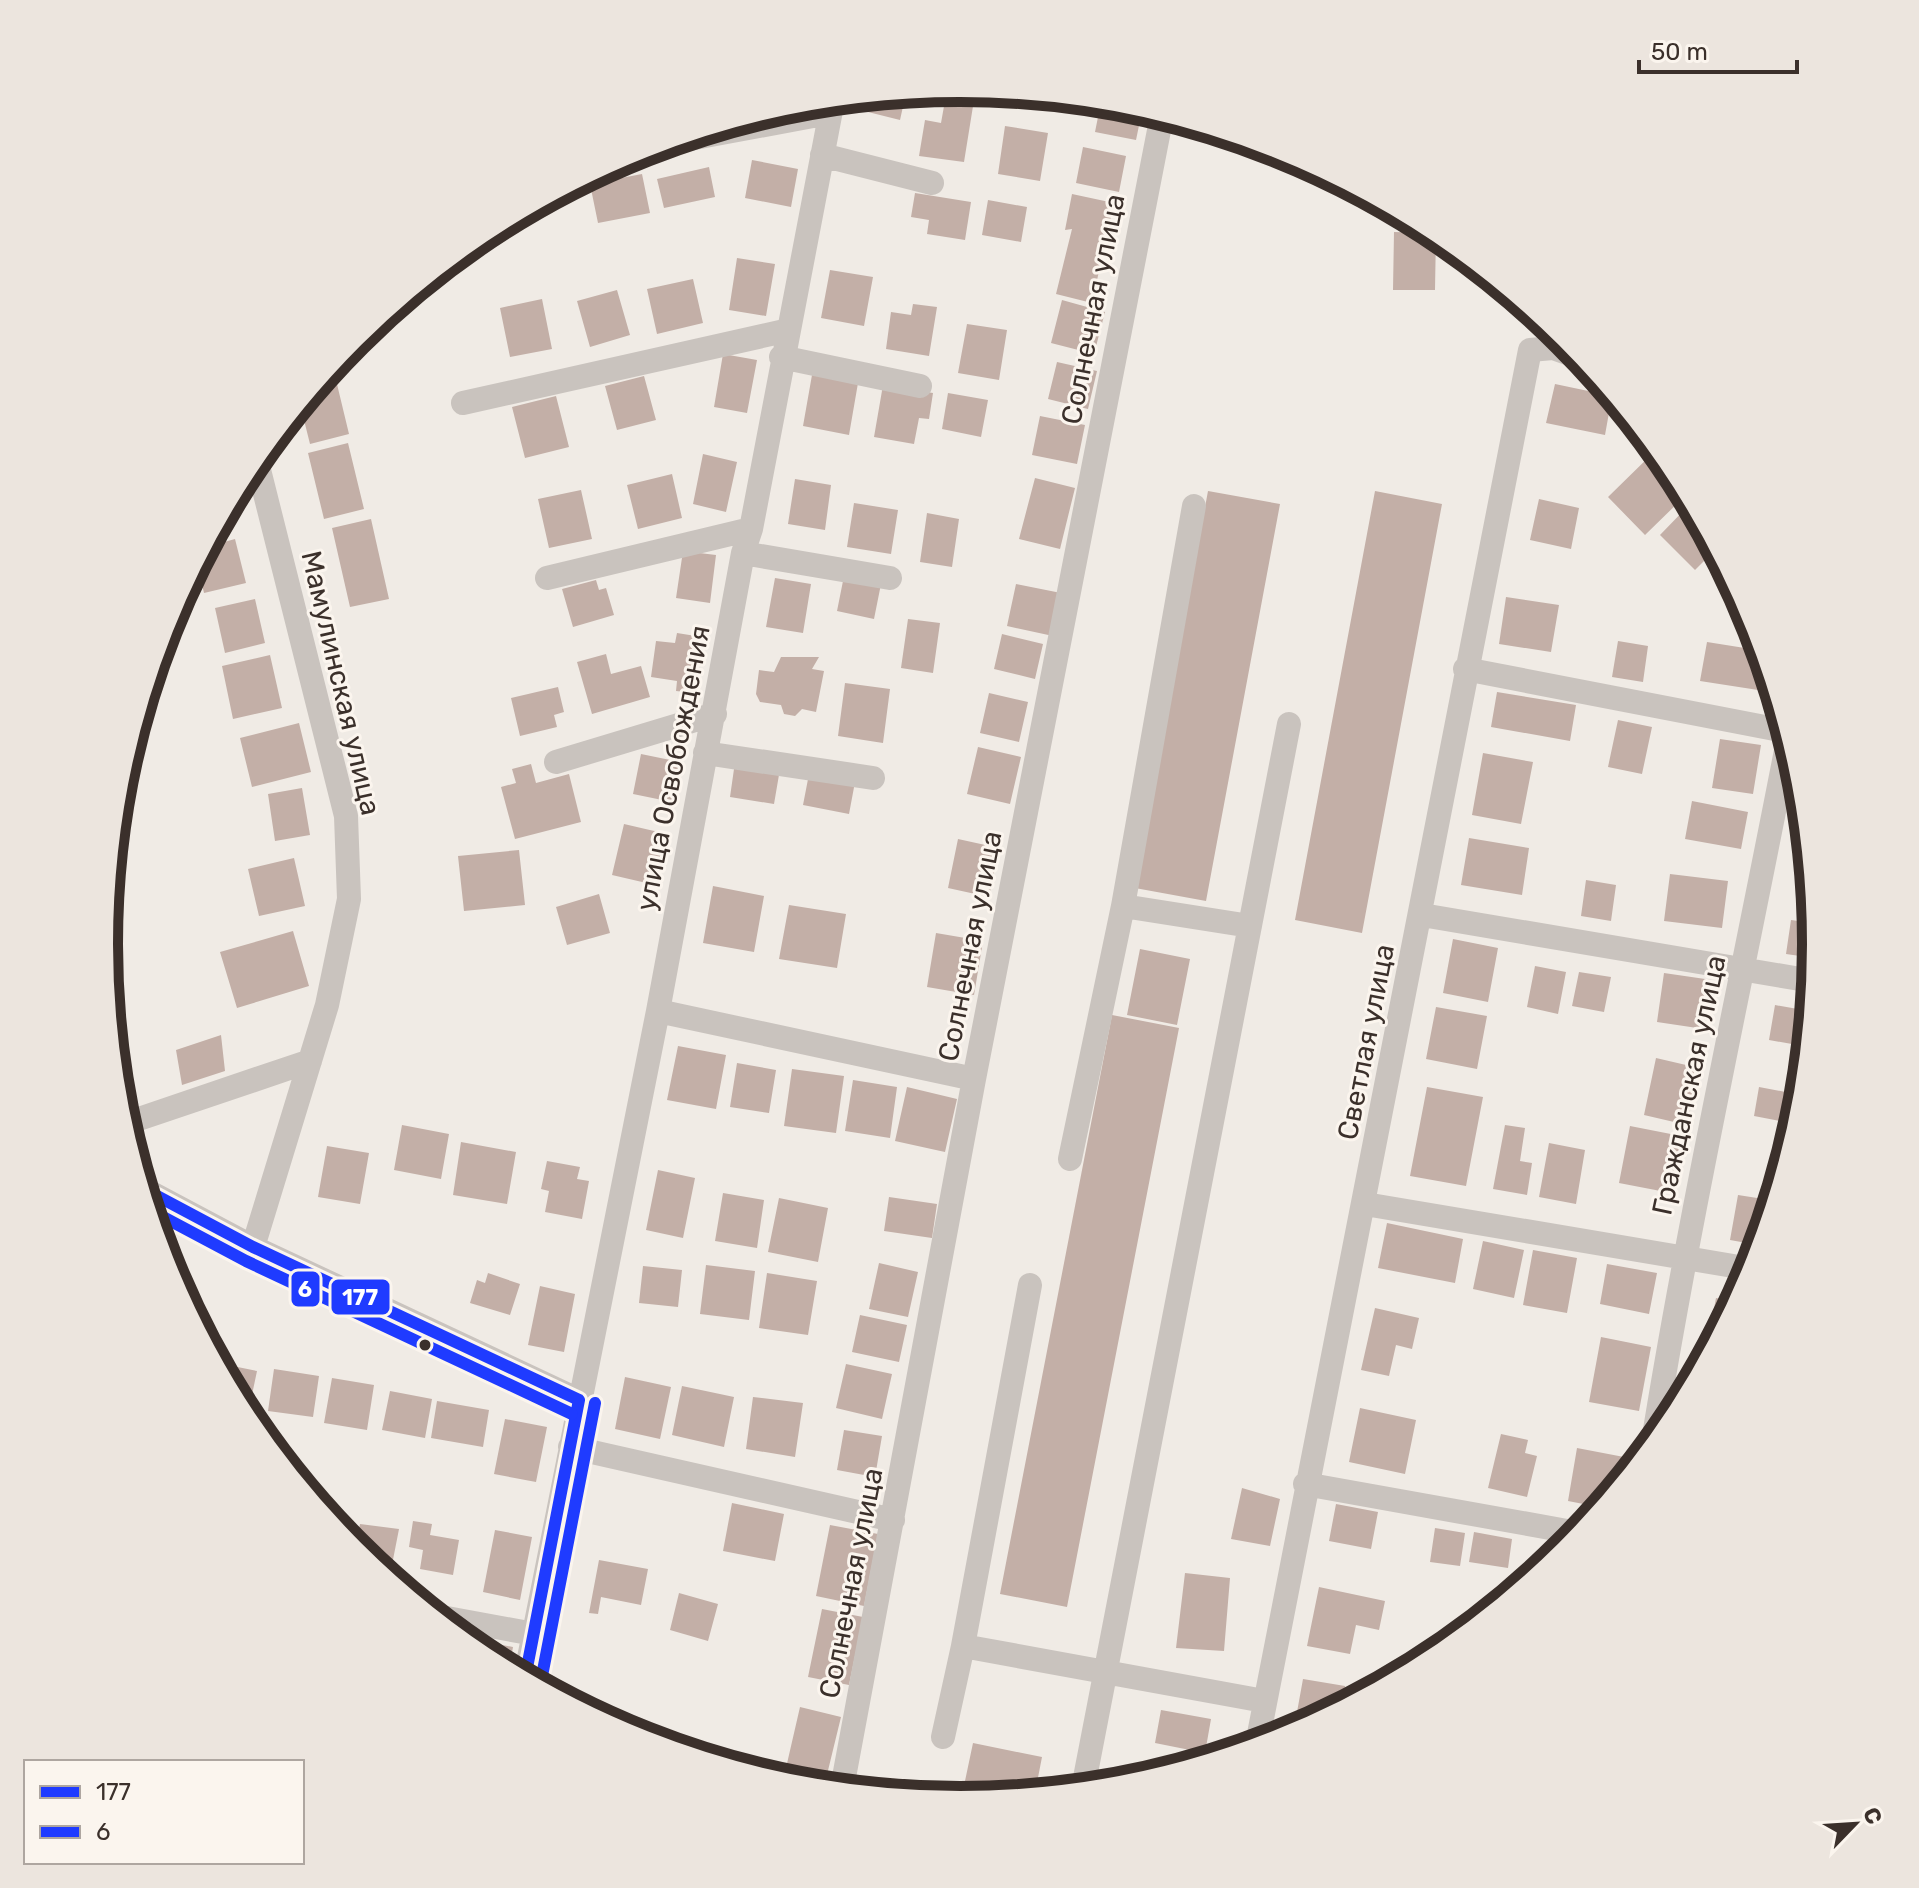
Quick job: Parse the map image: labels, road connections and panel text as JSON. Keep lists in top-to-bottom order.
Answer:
{
  "streets": {
    "street": [
      "Солнечная улица",
      "Мамулинская улица",
      "улица Освобождения",
      "Светлая улица",
      "Гражданская улица"
    ]
  },
  "lines": ["transit line 177", "transit line 6"],
  "legend": ["177", "6"],
  "scale_bar": "50 m",
  "north": "top right"
}
